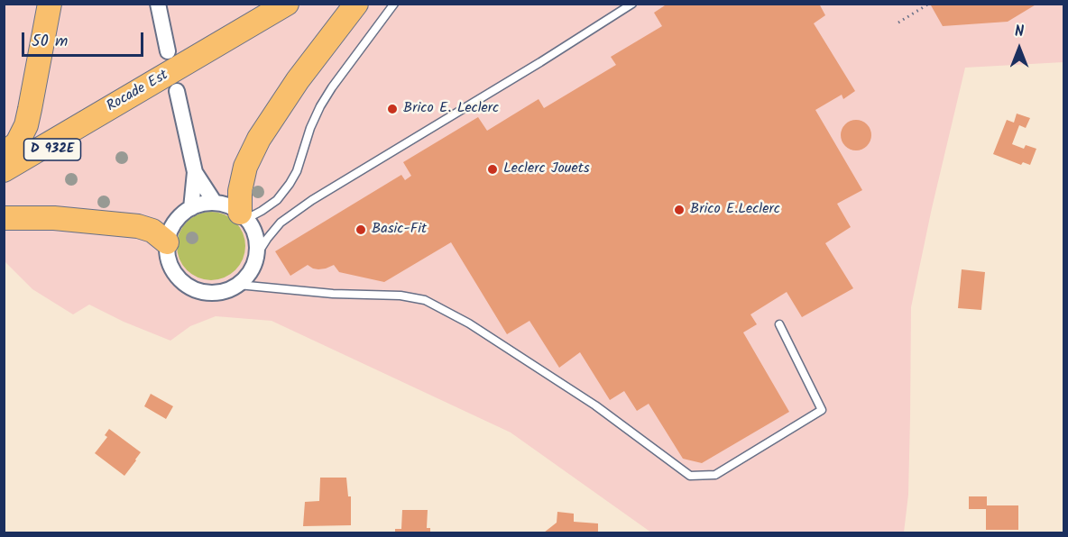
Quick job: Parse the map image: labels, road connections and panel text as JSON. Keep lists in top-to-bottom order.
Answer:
{
  "streets": {
    "main road": ["Rocade Est", "D 932E"]
  },
  "places": [
    "Brico E. Leclerc",
    "Leclerc Jouets",
    "Brico E.Leclerc",
    "Basic-Fit"
  ],
  "scale_bar": "50 m",
  "north": "top"
}
